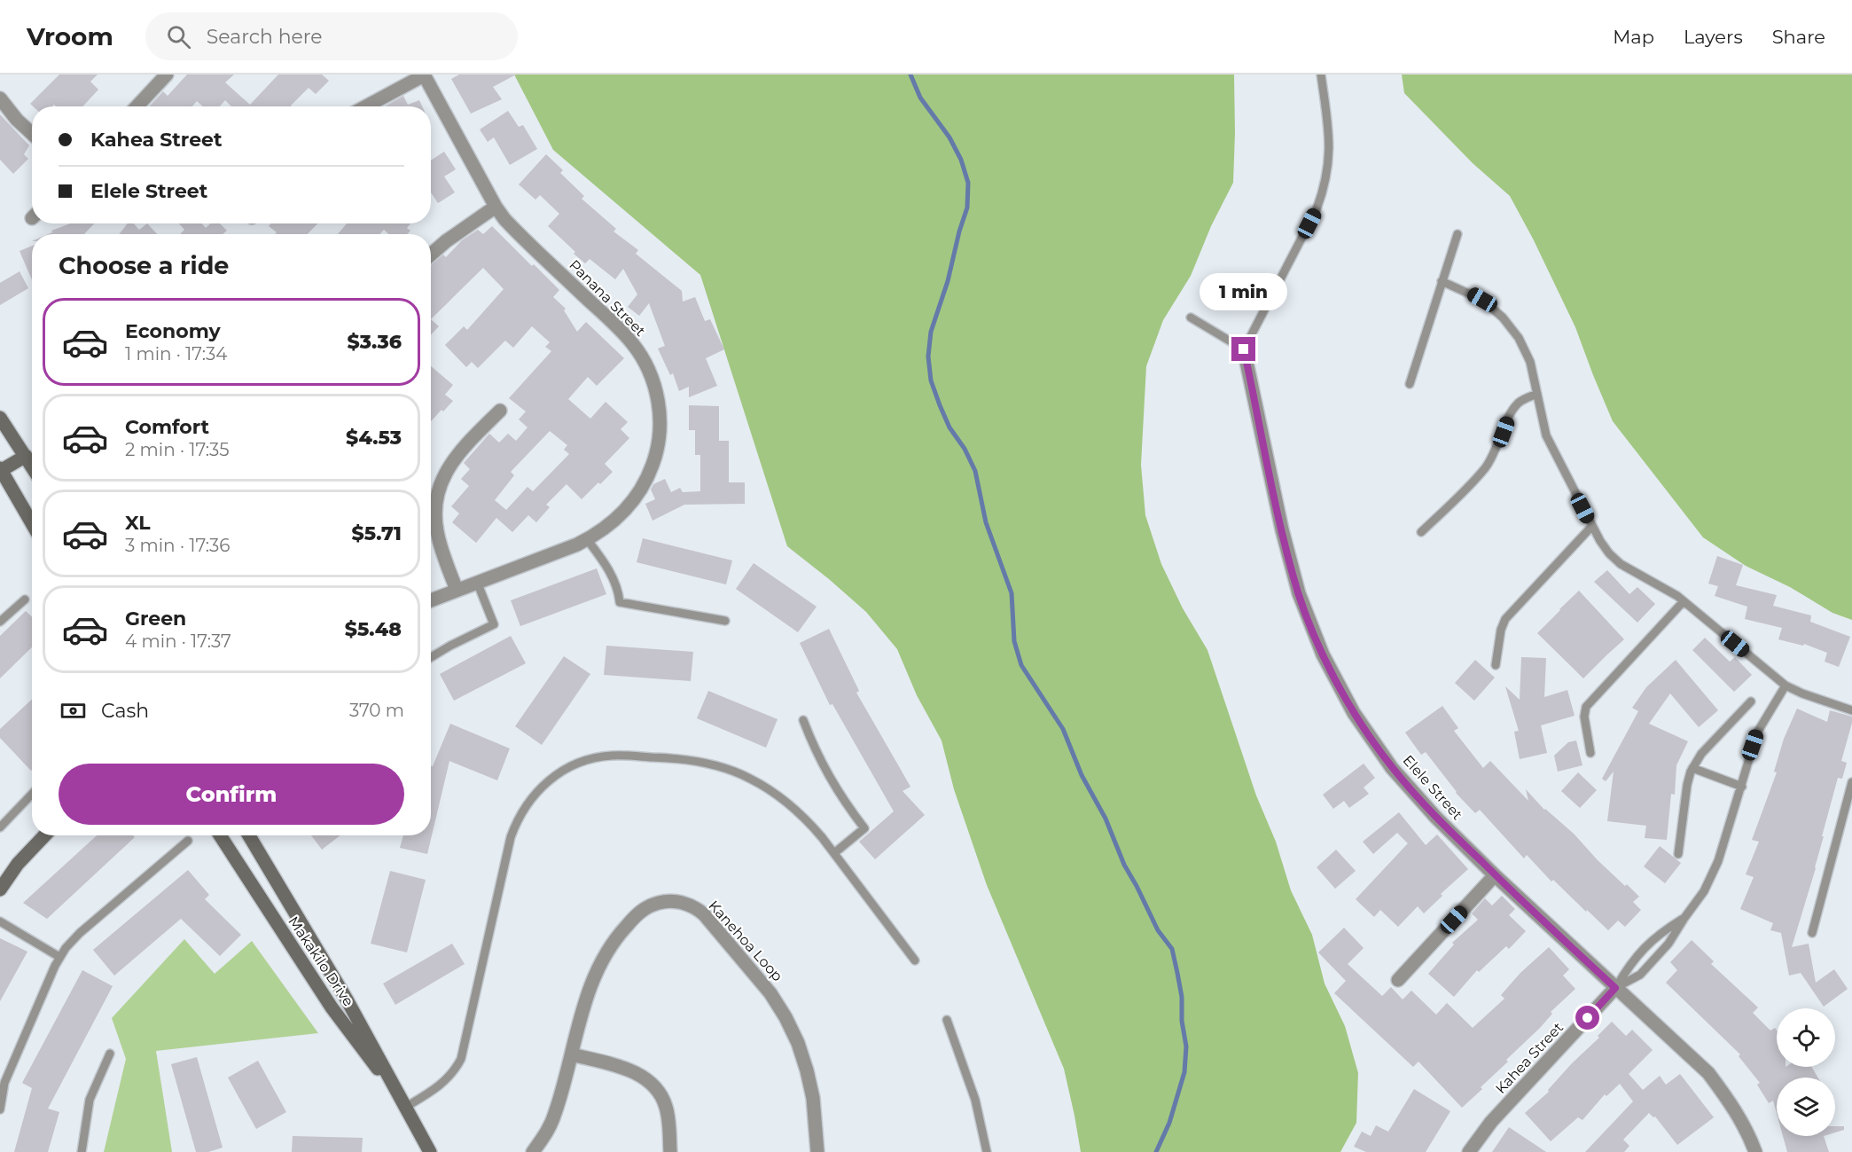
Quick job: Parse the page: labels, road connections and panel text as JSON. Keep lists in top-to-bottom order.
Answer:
{
  "streets": {
    "main road": ["Makakilo Drive"],
    "street": [
      "Panana Street",
      "Elele Street",
      "Kanehoa Loop",
      "Kahea Street"
    ]
  },
  "crossings": [
    ["Elele Street", "Kahea Street"]
  ],
  "page": {
    "header": "Vroom",
    "search": "Search here",
    "nav": ["Map", "Layers", "Share"],
    "banner": ["Kahea Street", "Elele Street"],
    "heading": "Choose a ride",
    "bubble": "1 min",
    "list": [
      {
        "name": "Economy",
        "note": "1 min · 17:34",
        "value": "$3.36"
      },
      {
        "name": "Comfort",
        "note": "2 min · 17:35",
        "value": "$4.53"
      },
      {
        "name": "XL",
        "note": "3 min · 17:36",
        "value": "$5.71"
      },
      {
        "name": "Green",
        "note": "4 min · 17:37",
        "value": "$5.48"
      }
    ],
    "pay": ["Cash", "370 m"],
    "buttons": "Confirm"
  }
}
